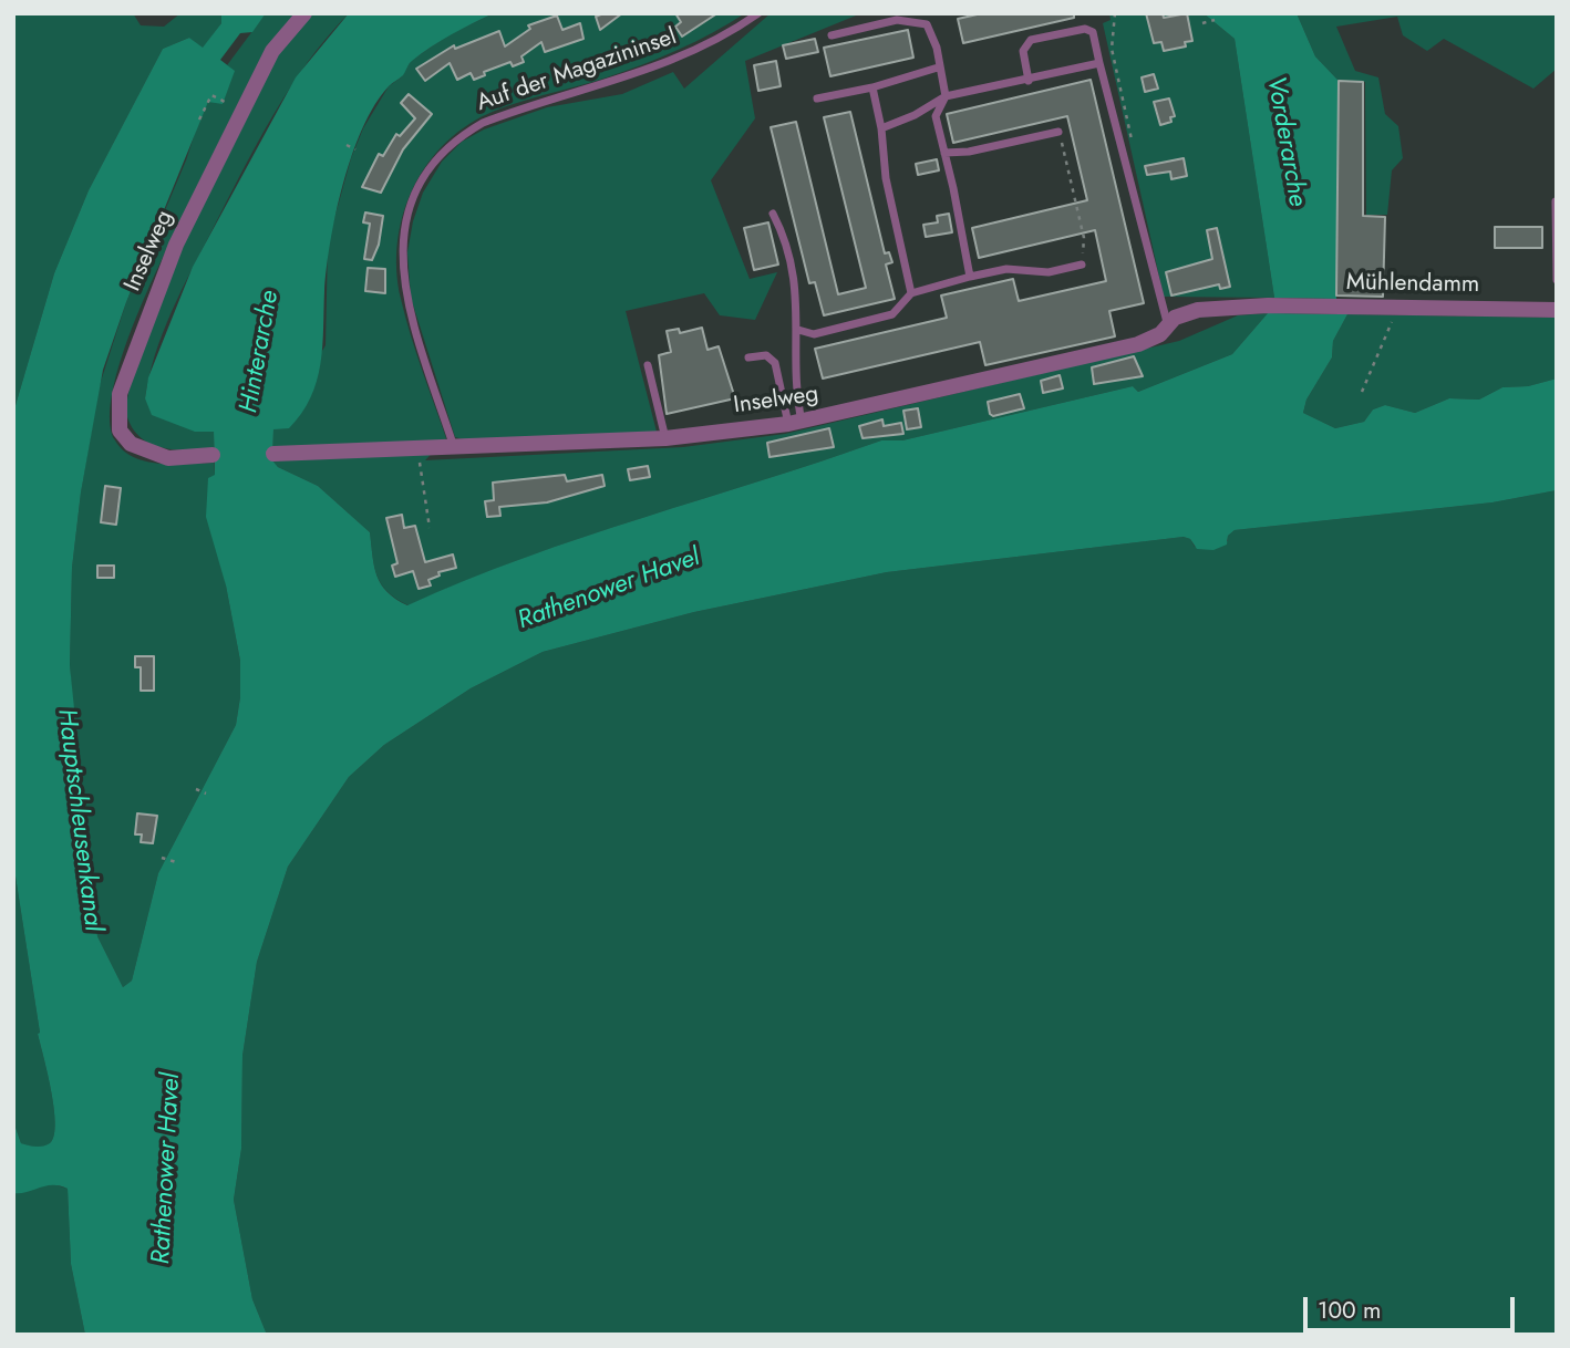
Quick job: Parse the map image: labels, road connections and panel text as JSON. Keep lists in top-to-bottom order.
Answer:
{
  "streets": {
    "street": ["Inselweg", "Mühlendamm"],
    "lane": ["Auf der Magazininsel"]
  },
  "crossings": [
    ["Auf der Magazininsel", "Inselweg"],
    ["Inselweg", "Mühlendamm"]
  ],
  "water": [
    "Vorderarche",
    "Hinterarche",
    "Rathenower Havel",
    "Hauptschleusenkanal"
  ],
  "scale_bar": "100 m"
}
